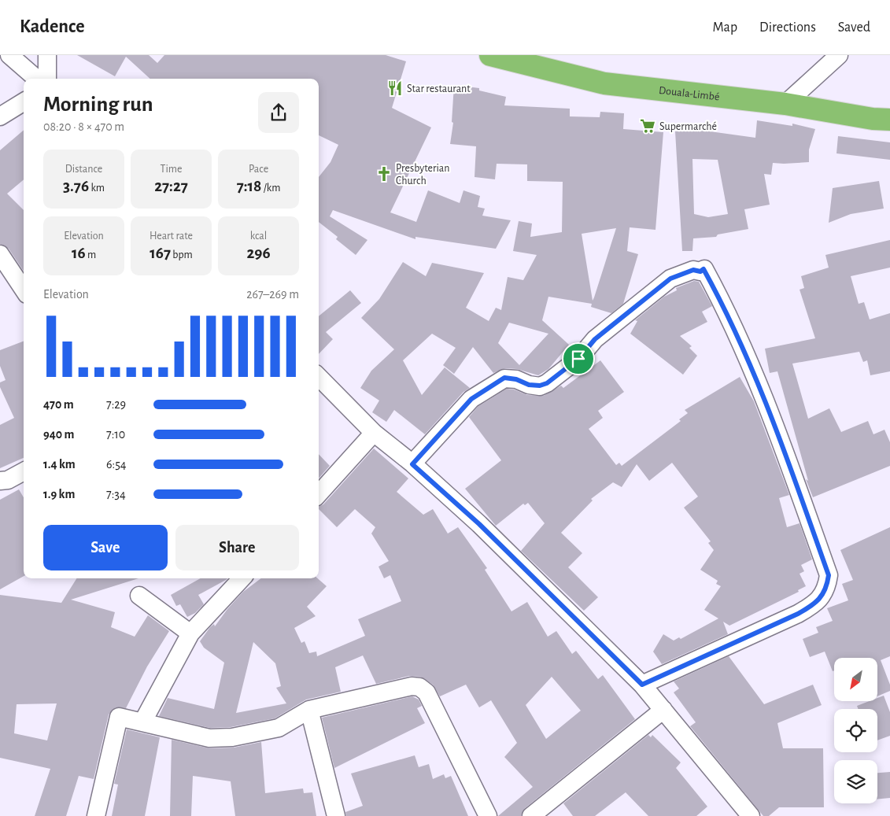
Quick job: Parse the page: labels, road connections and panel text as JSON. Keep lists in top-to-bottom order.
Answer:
{
  "streets": {
    "highway": ["Douala-Limbé"]
  },
  "places": {
    "restaurant": ["Star restaurant"],
    "supermarket": ["Supermarché"],
    "church": ["Presbyterian Church"]
  },
  "north": "bottom left",
  "page": {
    "header": "Kadence",
    "nav": ["Map", "Directions", "Saved"],
    "heading": ["Morning run", "08:20 · 8 × 470 m"],
    "stats": [
      ["Distance", "3.76 km"],
      ["Time", "27:27"],
      ["Pace", "7:18 /km"],
      ["Elevation", "16 m"],
      ["Heart rate", "167 bpm"],
      ["kcal", "296"]
    ],
    "chart": ["Elevation", "267–269 m"],
    "list": [
      {
        "name": "470 m",
        "note": "7:29"
      },
      {
        "name": "940 m",
        "note": "7:10"
      },
      {
        "name": "1.4 km",
        "note": "6:54"
      },
      {
        "name": "1.9 km",
        "note": "7:34"
      }
    ],
    "buttons": ["Save", "Share"]
  }
}
